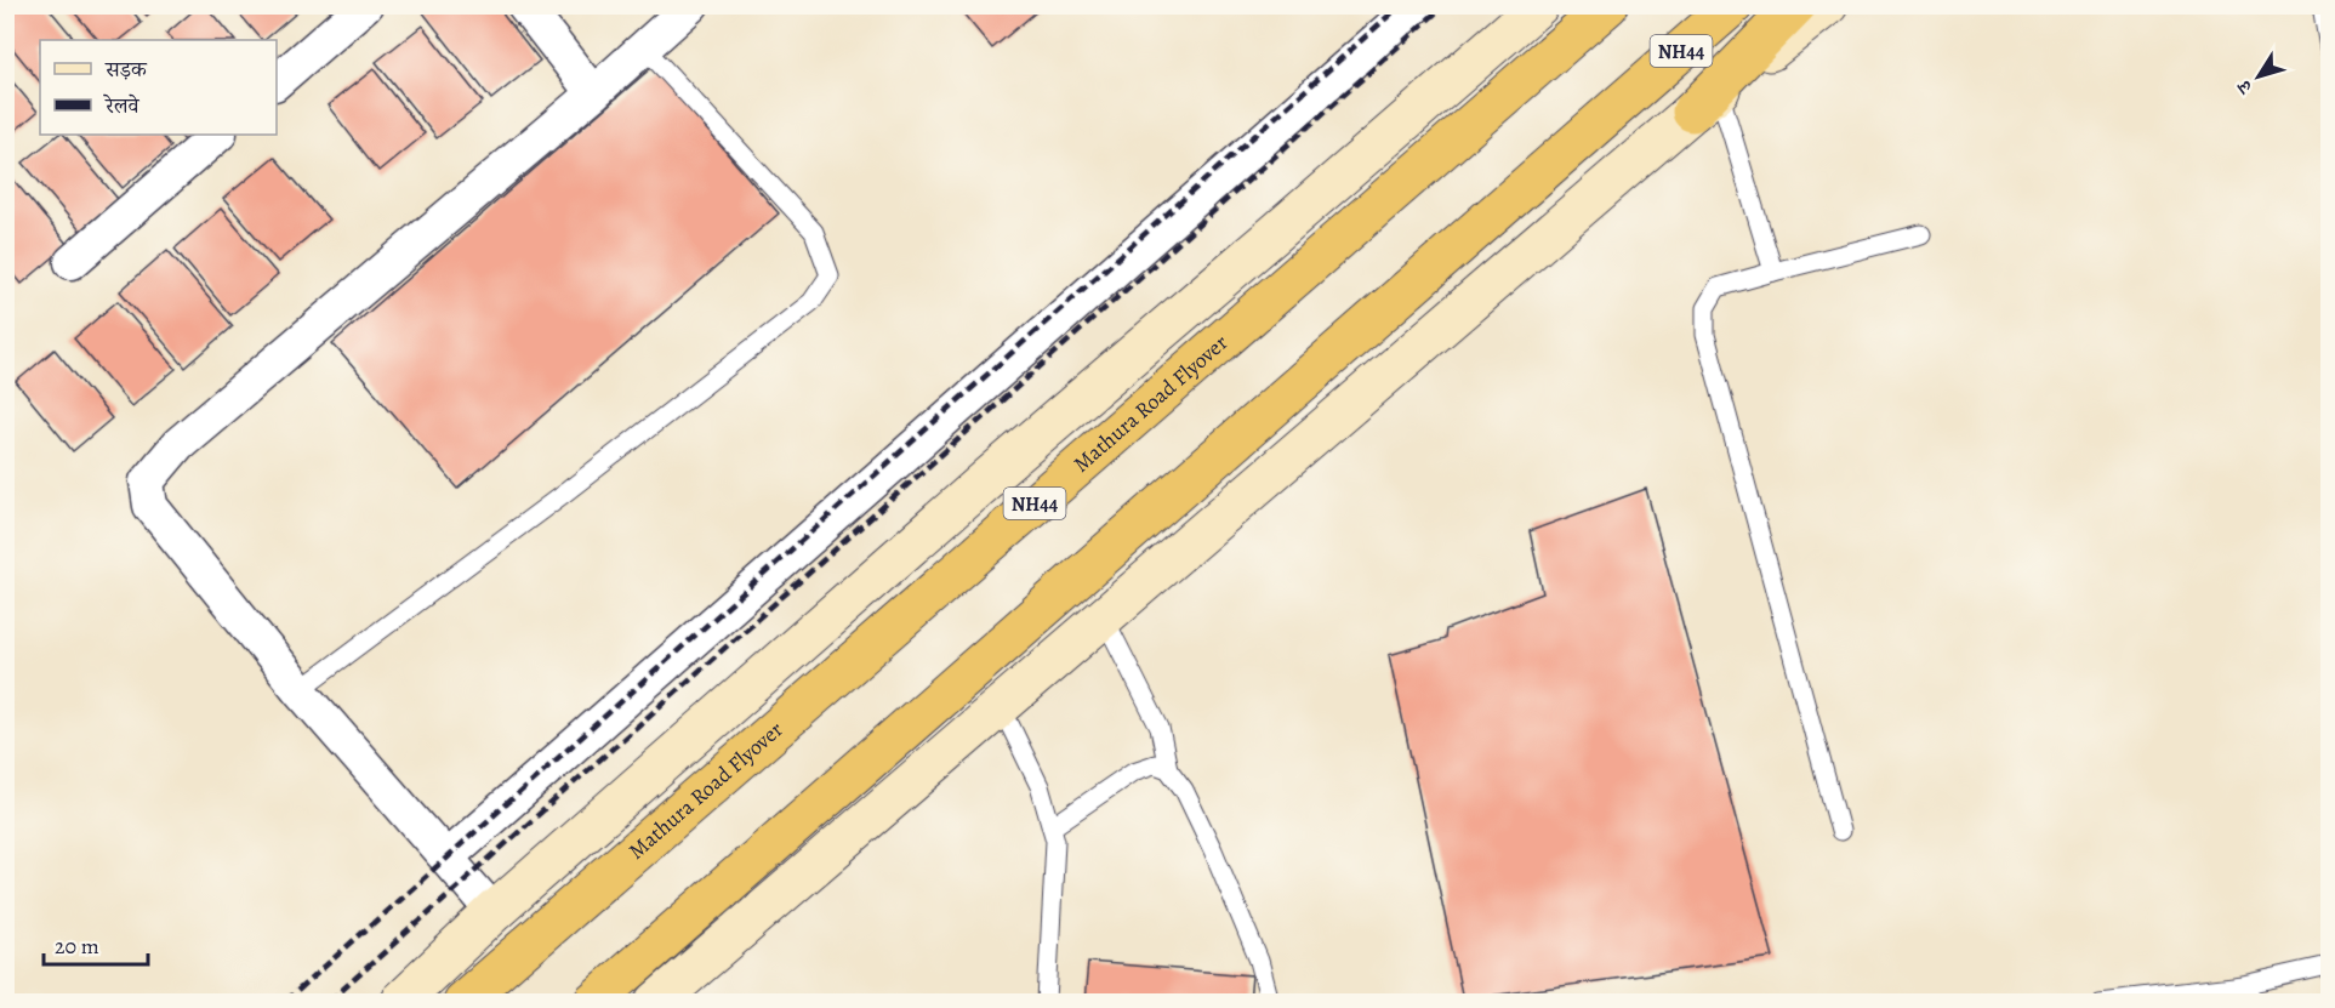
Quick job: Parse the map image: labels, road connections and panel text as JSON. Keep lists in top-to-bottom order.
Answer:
{
  "streets": {
    "highway": ["NH44", "Mathura Road Flyover"]
  },
  "legend": ["सड़क", "रेलवे"],
  "scale_bar": "20 m",
  "north": "bottom left"
}
